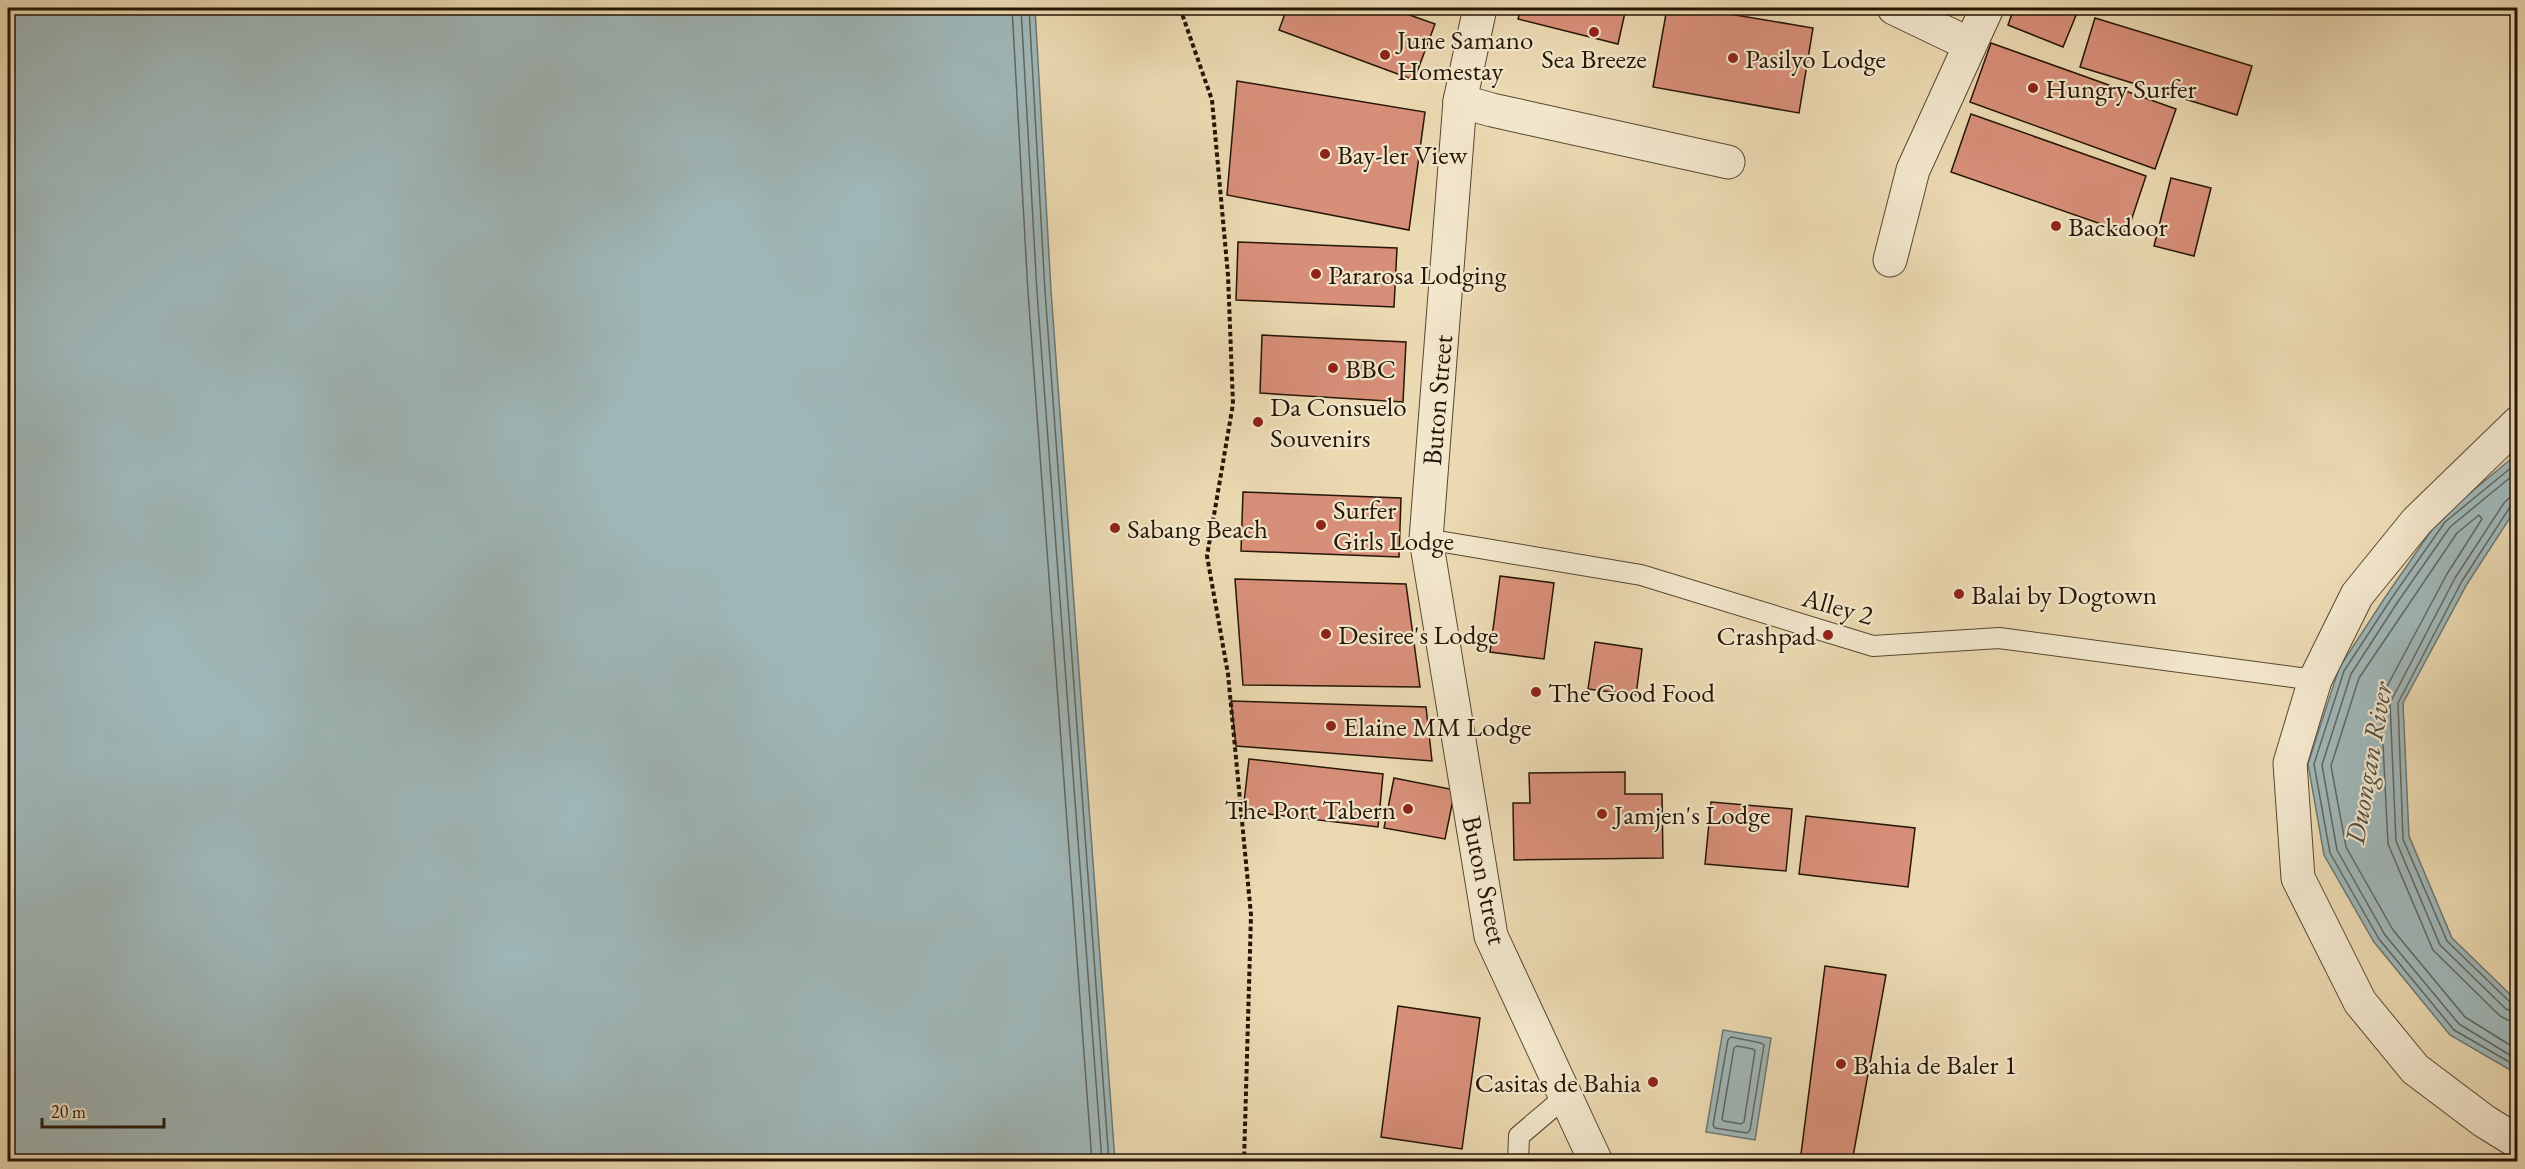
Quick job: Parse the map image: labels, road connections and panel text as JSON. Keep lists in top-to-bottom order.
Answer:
{
  "streets": {
    "street": ["Buton Street"],
    "lane": ["Alley 2"]
  },
  "crossings": [
    ["Buton Street", "Alley 2"]
  ],
  "water": ["Duongan River"],
  "places": [
    "Sea Breeze",
    "June Samano Homestay",
    "Pasilyo Lodge",
    "Hungry Surfer",
    "Bay-ler View",
    "Backdoor",
    "Pararosa Lodging",
    "BBC",
    "Da Consuelo Souvenirs",
    "Surfer Girls Lodge",
    "Sabang Beach",
    "Balai by Dogtown",
    "Desiree's Lodge",
    "Crashpad",
    "The Good Food",
    "Elaine MM Lodge",
    "The Port Tabern",
    "Jamjen's Lodge",
    "Bahia de Baler 1",
    "Casitas de Bahia"
  ],
  "scale_bar": "20 m"
}
